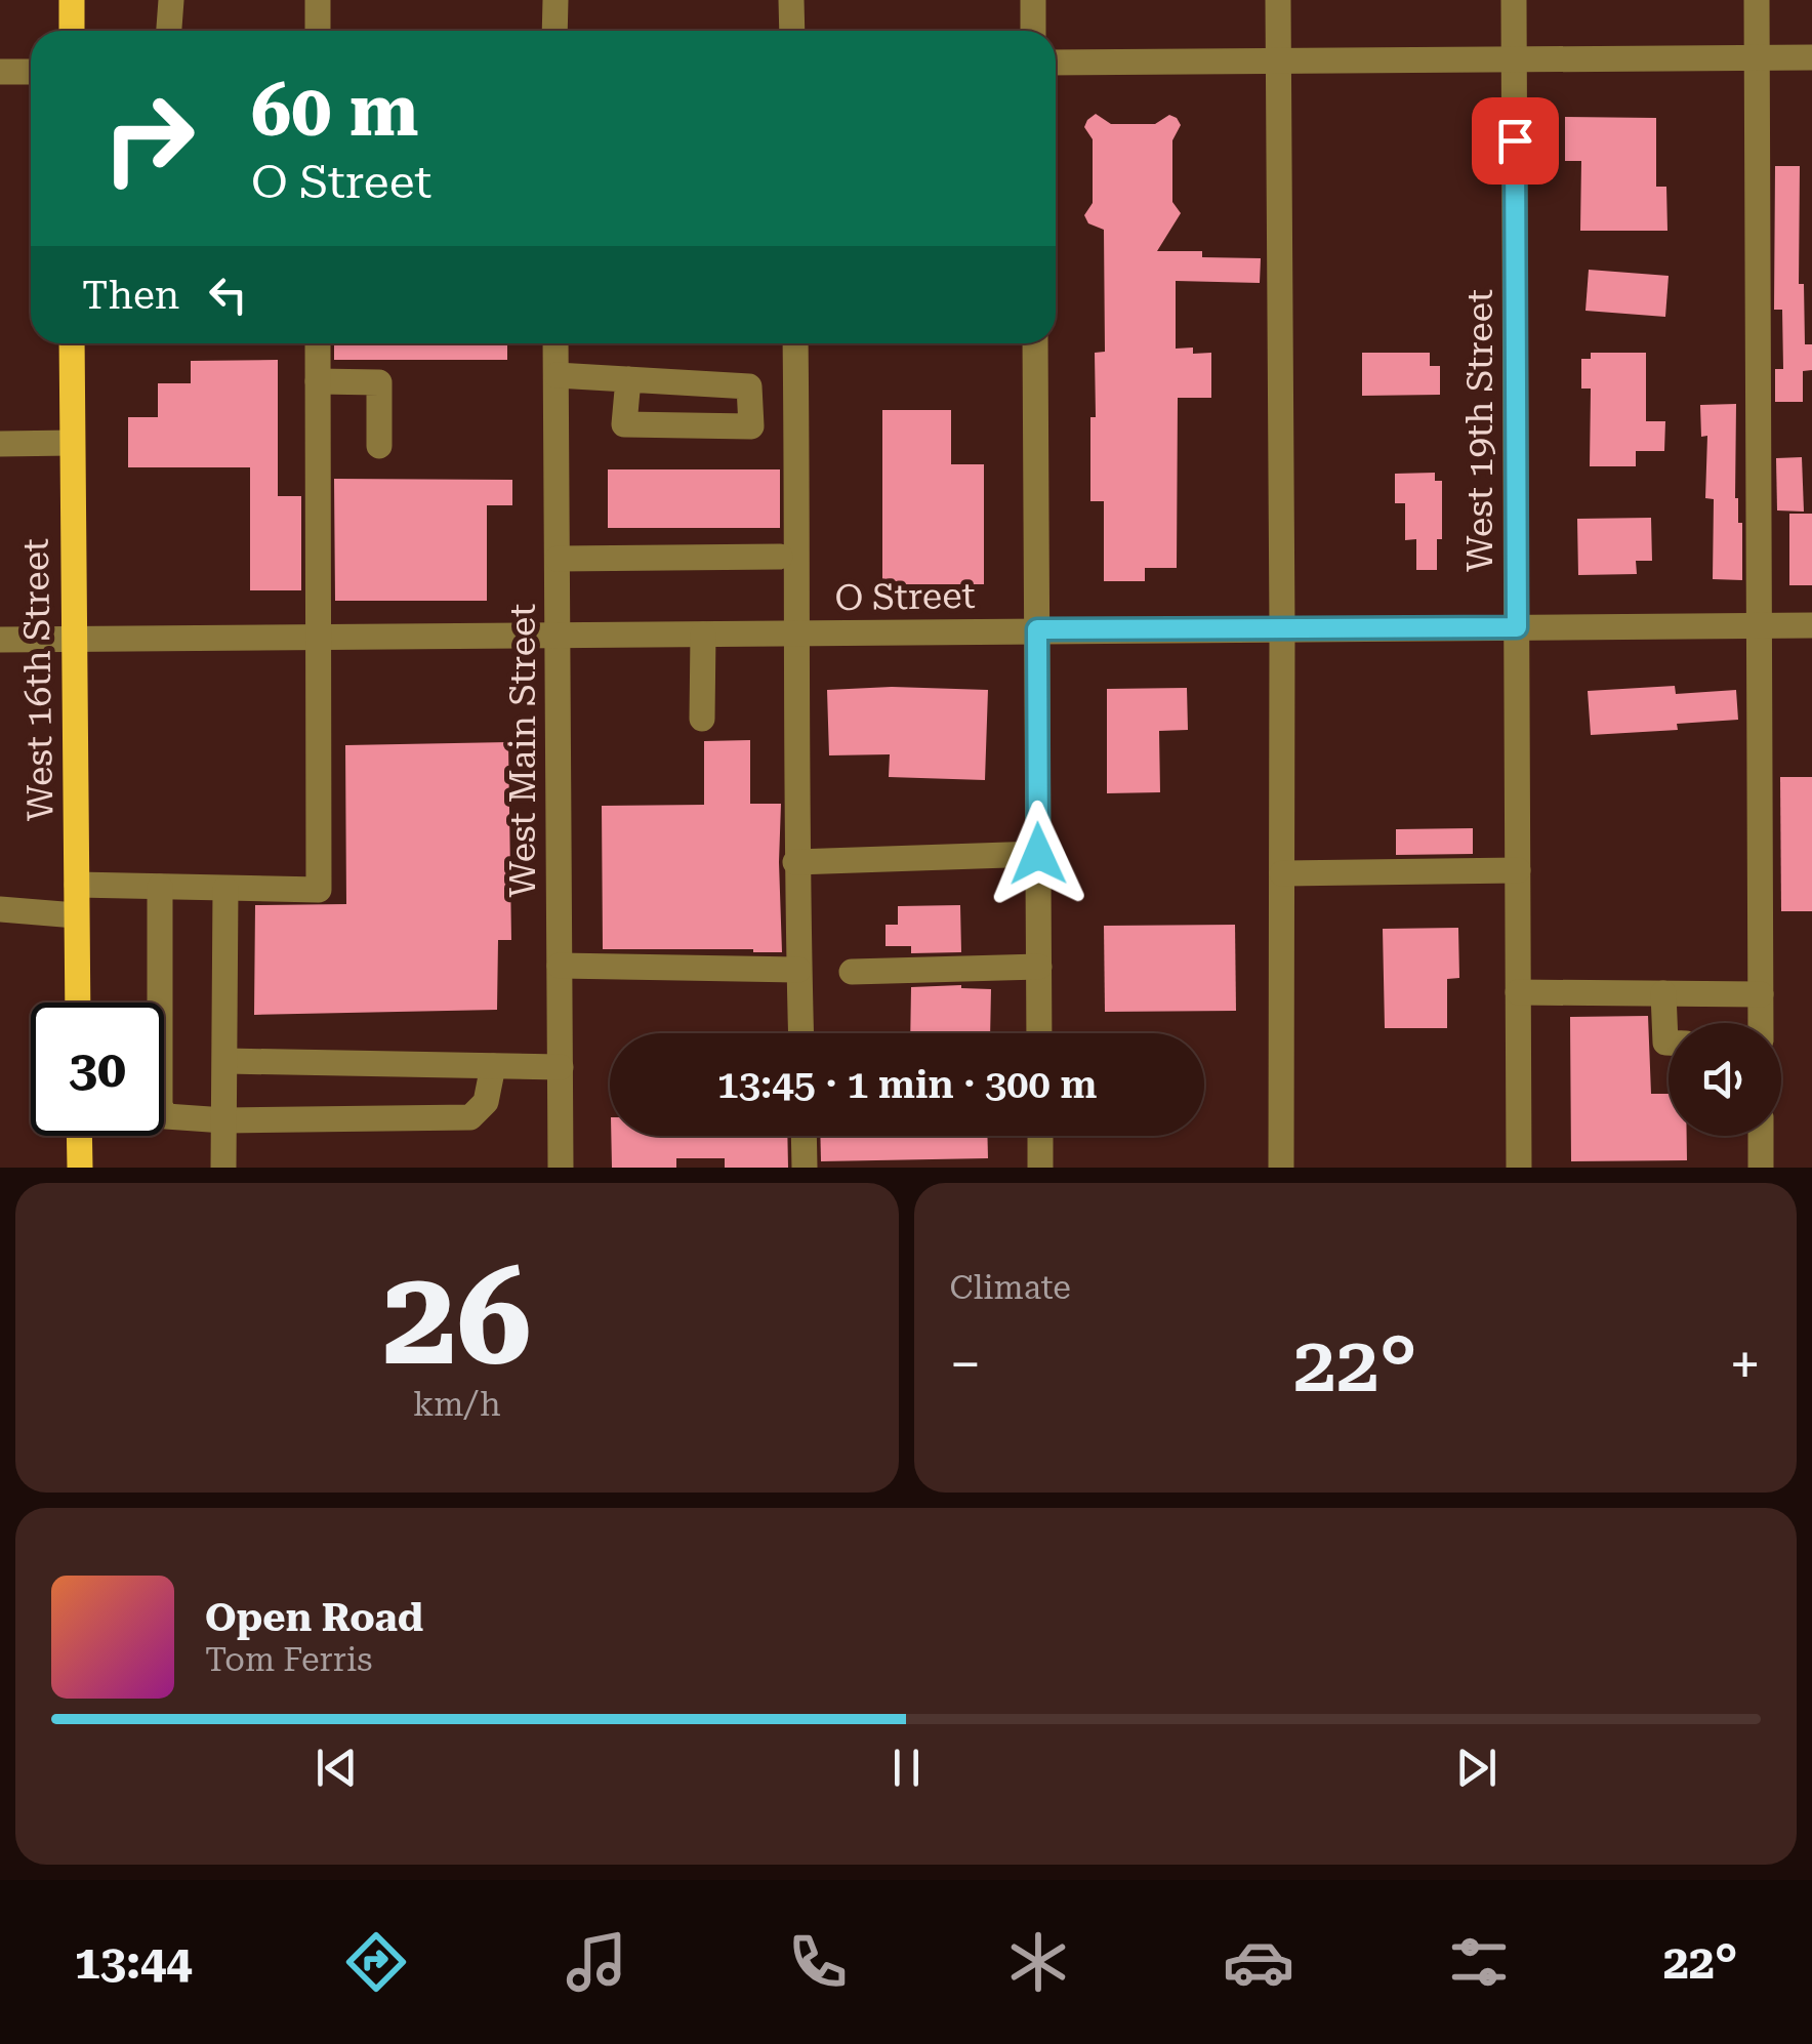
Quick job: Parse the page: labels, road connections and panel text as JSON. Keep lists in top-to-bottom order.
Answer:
{
  "streets": {
    "main road": ["West 16th Street"],
    "street": ["West 19th Street", "O Street", "West Main Street"]
  },
  "crossings": [
    ["West 19th Street", "O Street"],
    ["O Street", "West 16th Street"],
    ["O Street", "West Main Street"]
  ],
  "page": {
    "turn": ["60 m", "O Street"],
    "then": "Then",
    "limit": "30",
    "trip": "13:45 · 1 min · 300 m",
    "tile": [
      ["26", "km/h"],
      "Climate"
    ],
    "heat": ["−", "22°", "+"],
    "song": ["Open Road", "Tom Ferris"],
    "tabs": ["13:44", "22°"]
  }
}
